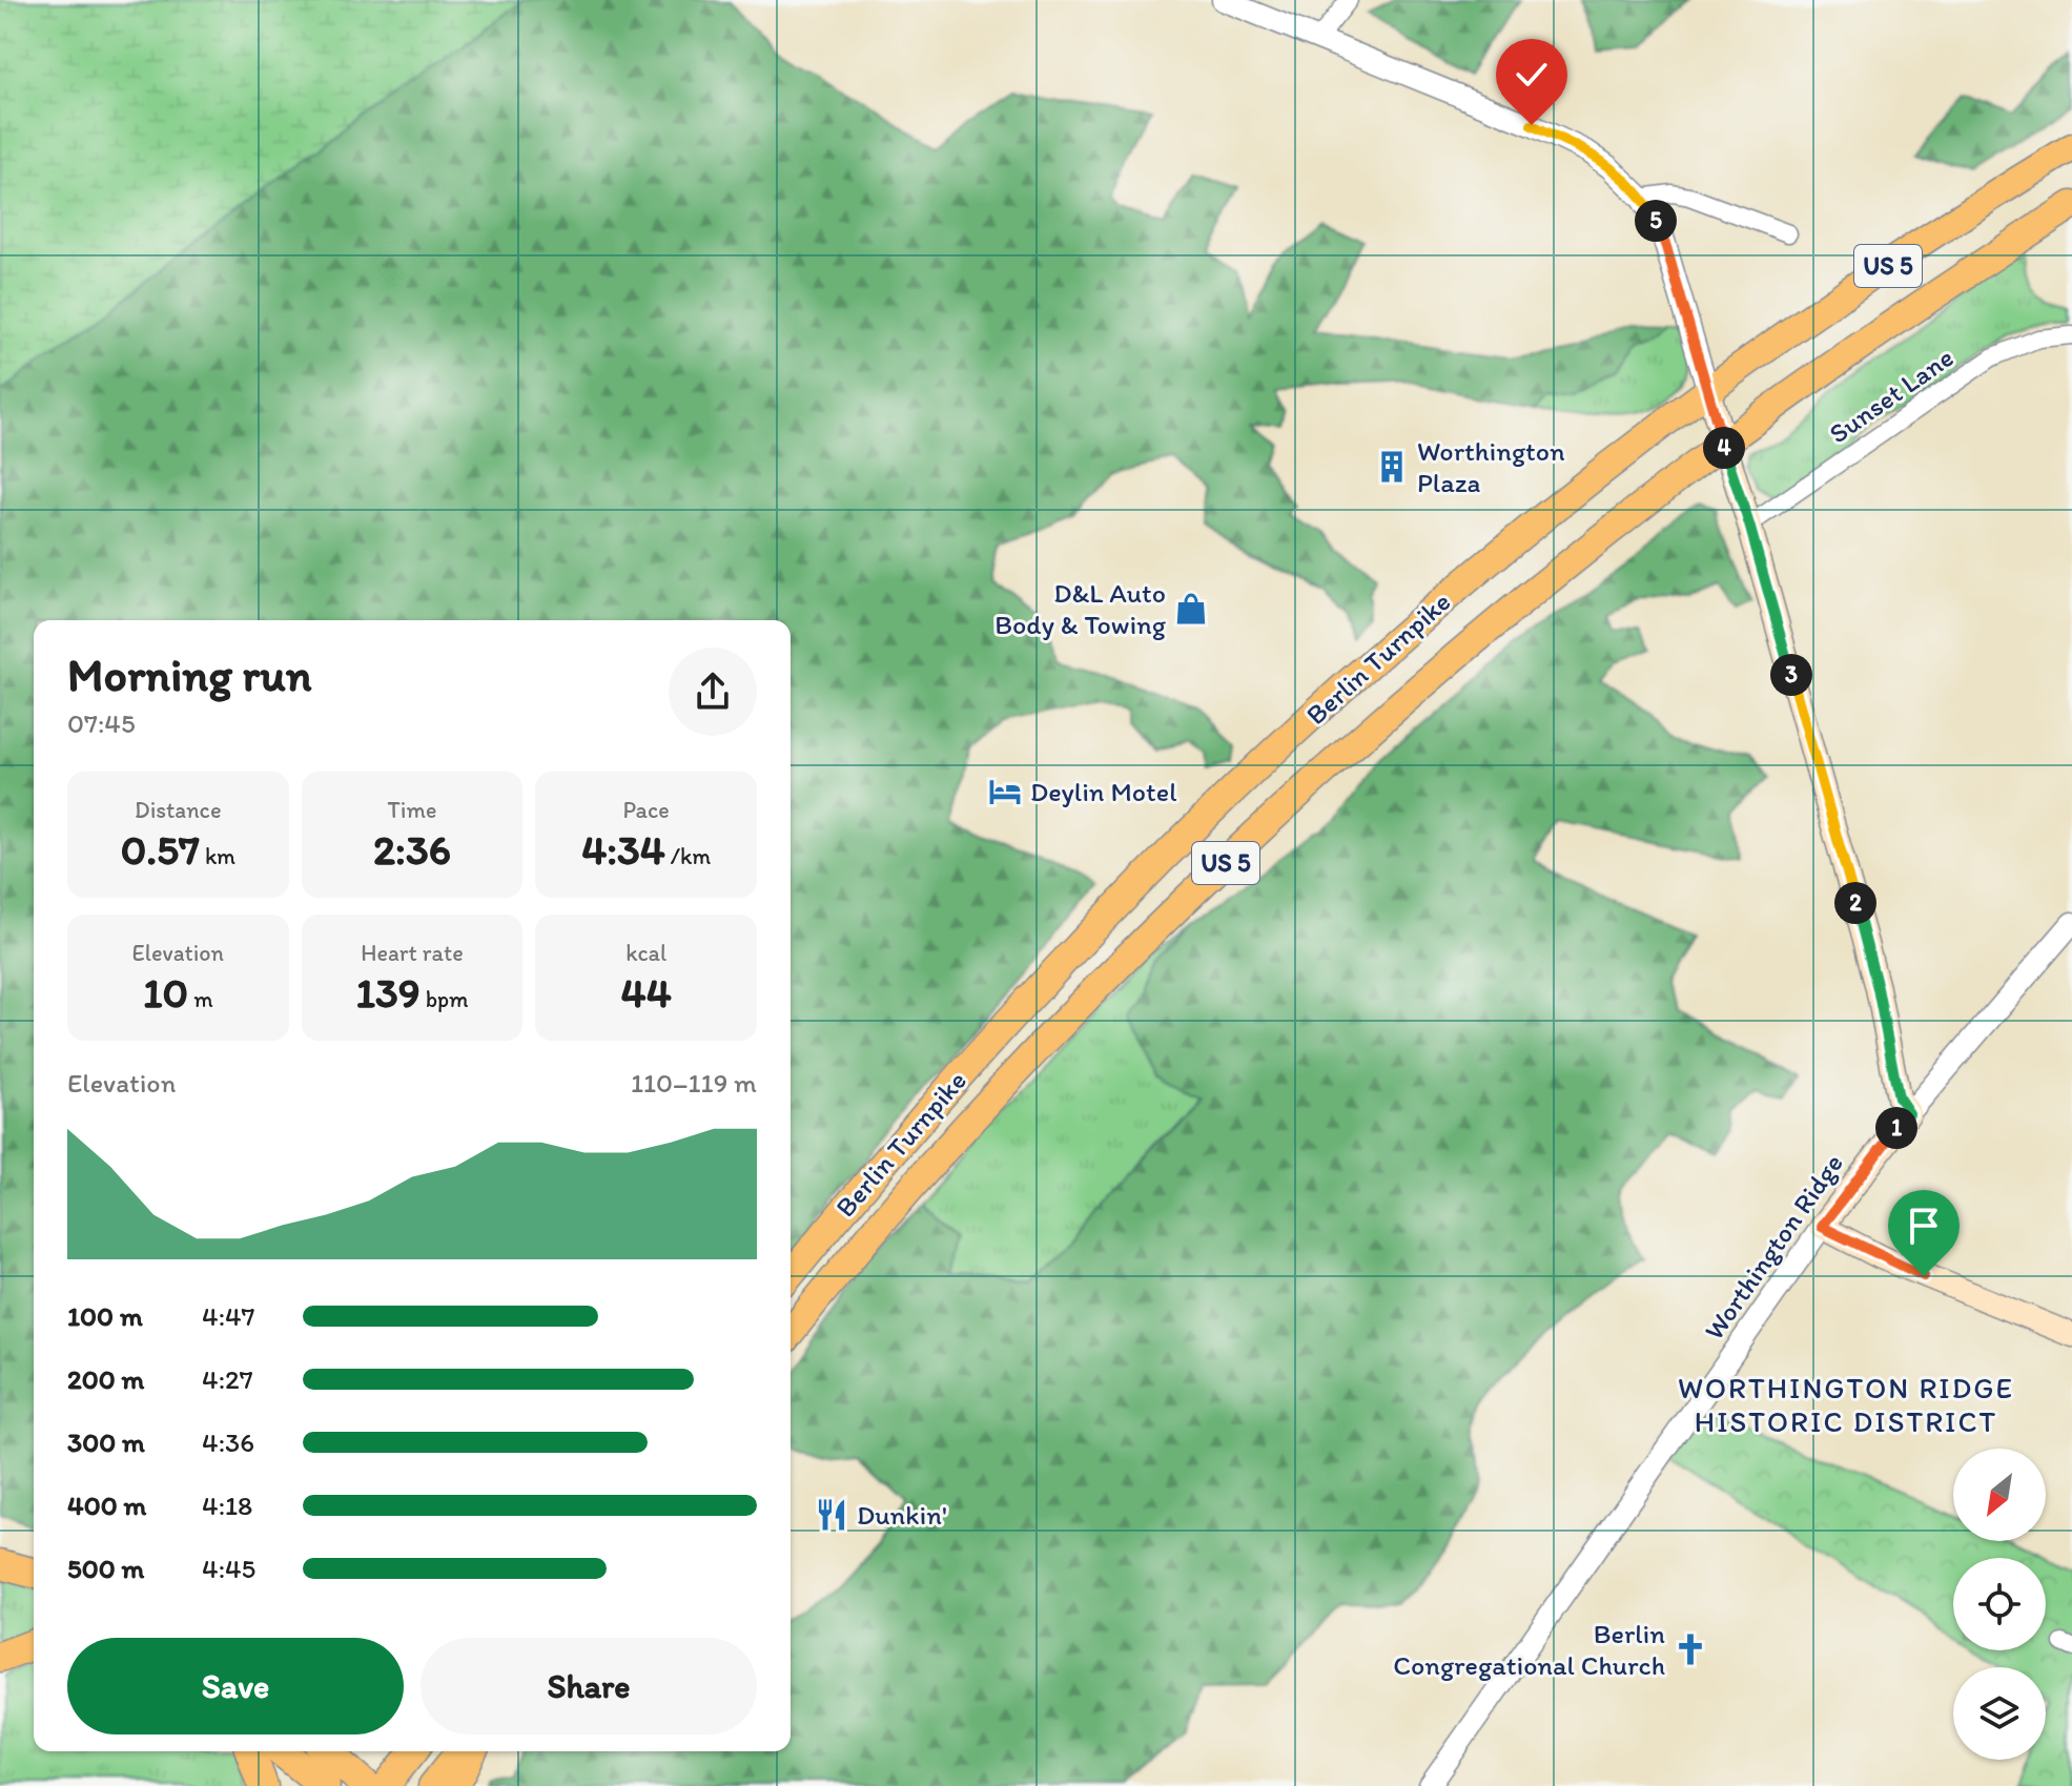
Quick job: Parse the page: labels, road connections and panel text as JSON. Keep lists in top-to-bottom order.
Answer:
{
  "streets": {
    "highway": ["US 5", "Berlin Turnpike"],
    "main road": ["Worthington Ridge"],
    "street": ["Sunset Lane"]
  },
  "districts": ["WORTHINGTON RIDGE HISTORIC DISTRICT"],
  "places": {
    "building": ["Worthington Plaza"],
    "shop": ["D&L Auto Body & Towing"],
    "hotel": ["Deylin Motel"],
    "restaurant": ["Dunkin'"],
    "church": ["Berlin Congregational Church"]
  },
  "north": "bottom left",
  "page": {
    "pins": [
      "5",
      "4",
      "3",
      "2",
      "1"
    ],
    "heading": ["Morning run", "07:45"],
    "stats": [
      ["Distance", "0.57 km"],
      ["Time", "2:36"],
      ["Pace", "4:34 /km"],
      ["Elevation", "10 m"],
      ["Heart rate", "139 bpm"],
      ["kcal", "44"]
    ],
    "chart": ["Elevation", "110–119 m"],
    "list": [
      {
        "name": "100 m",
        "note": "4:47"
      },
      {
        "name": "200 m",
        "note": "4:27"
      },
      {
        "name": "300 m",
        "note": "4:36"
      },
      {
        "name": "400 m",
        "note": "4:18"
      },
      {
        "name": "500 m",
        "note": "4:45"
      }
    ],
    "buttons": ["Save", "Share"]
  }
}
